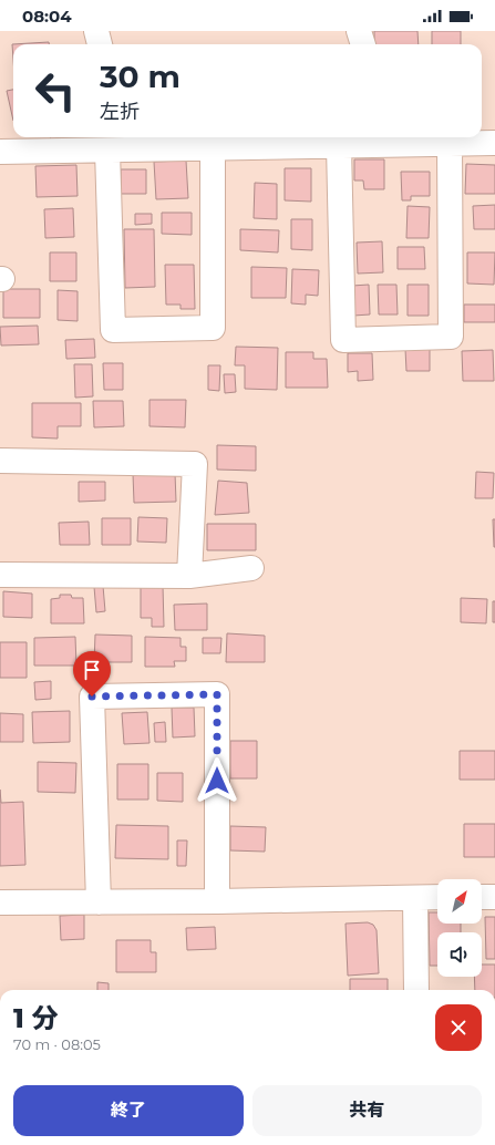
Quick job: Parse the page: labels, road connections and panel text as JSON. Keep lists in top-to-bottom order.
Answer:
{
  "north": "top right",
  "page": {
    "status": "08:04",
    "turn": ["30 m", "左折"],
    "heading": ["1 分", "70 m · 08:05"],
    "buttons": ["終了", "共有"]
  }
}
